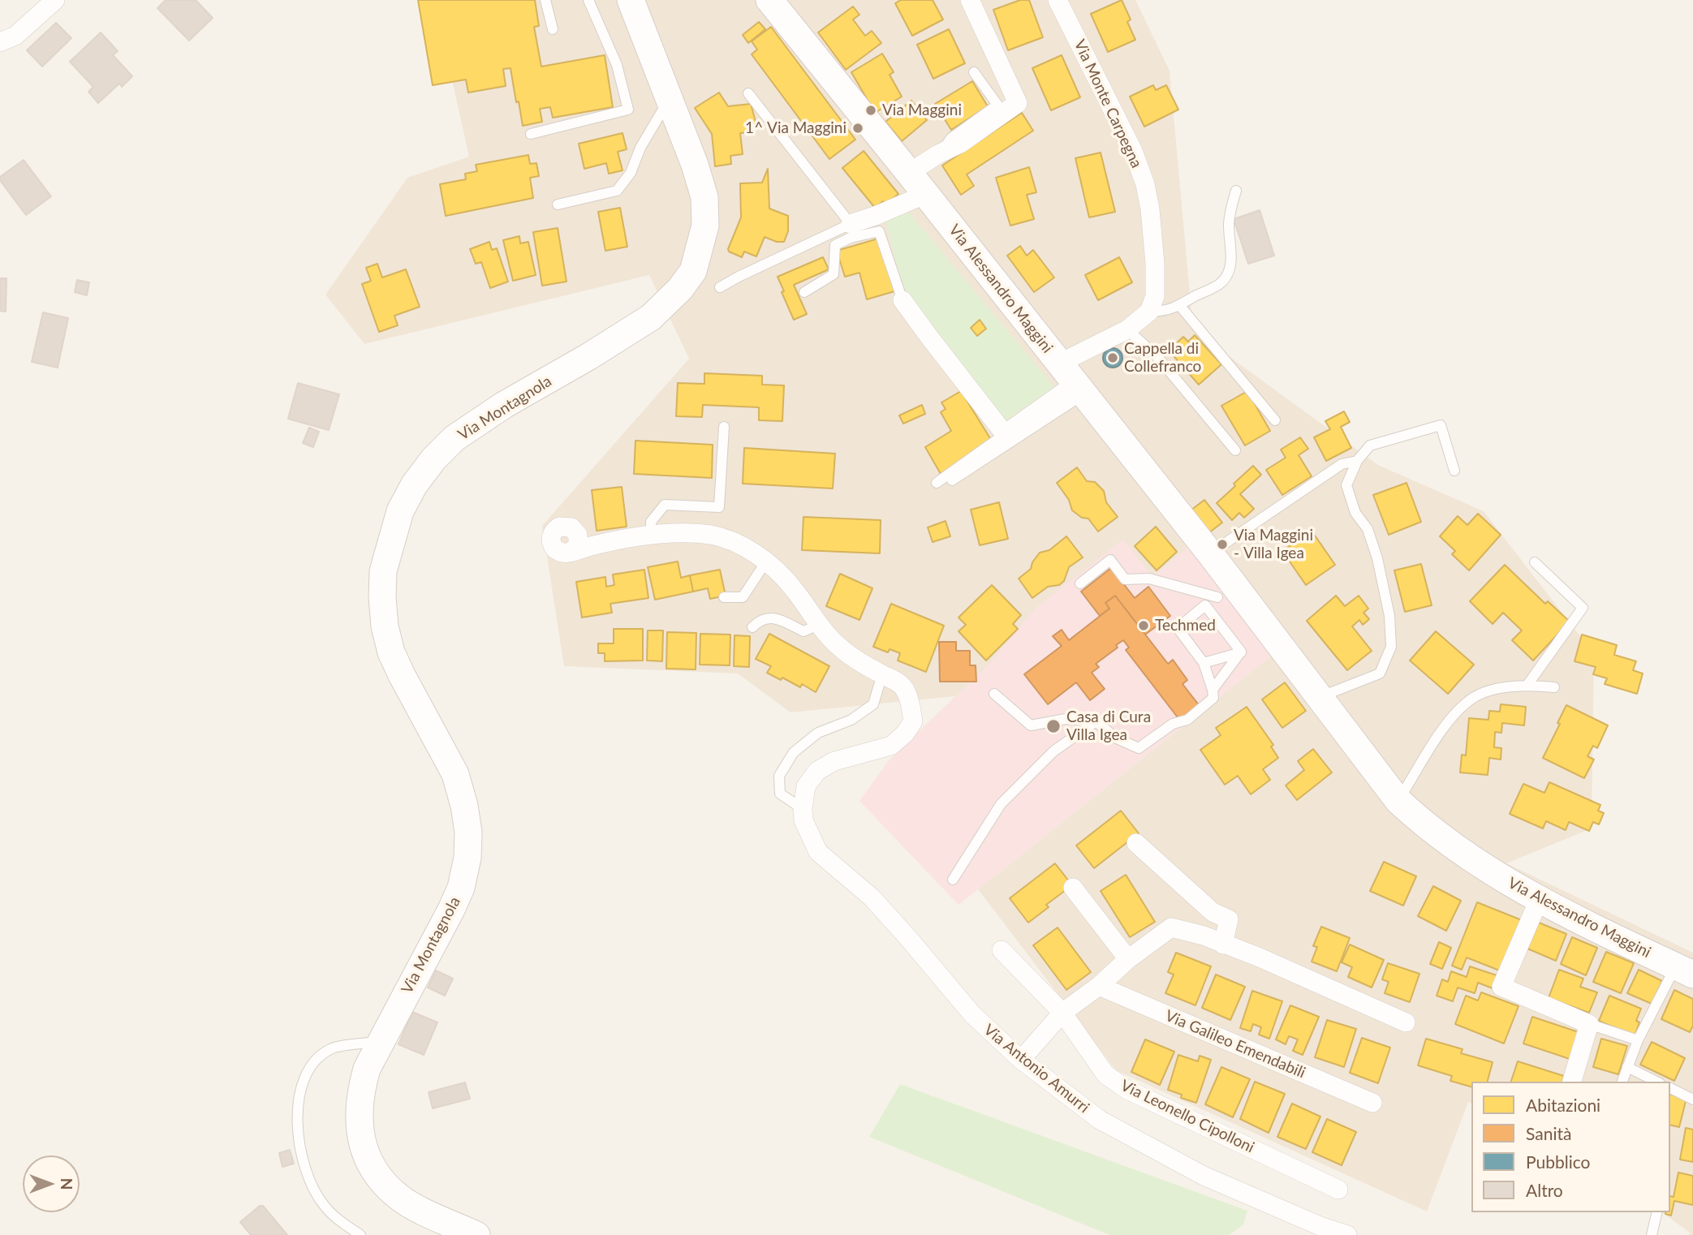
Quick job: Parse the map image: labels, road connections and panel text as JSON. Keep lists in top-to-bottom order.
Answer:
{
  "streets": {
    "main road": ["Via Alessandro Maggini", "Via Montagnola"],
    "street": [
      "Via Monte Carpegna",
      "Via Galileo Emendabili",
      "Via Antonio Amurri",
      "Via Leonello Cipolloni"
    ]
  },
  "places": [
    "Via Maggini",
    "1^ Via Maggini",
    "Cappella di Collefranco",
    "Via Maggini - Villa Igea",
    "Techmed",
    "Casa di Cura Villa Igea"
  ],
  "legend": [
    "Abitazioni",
    "Sanità",
    "Pubblico",
    "Altro"
  ],
  "north": "right"
}
